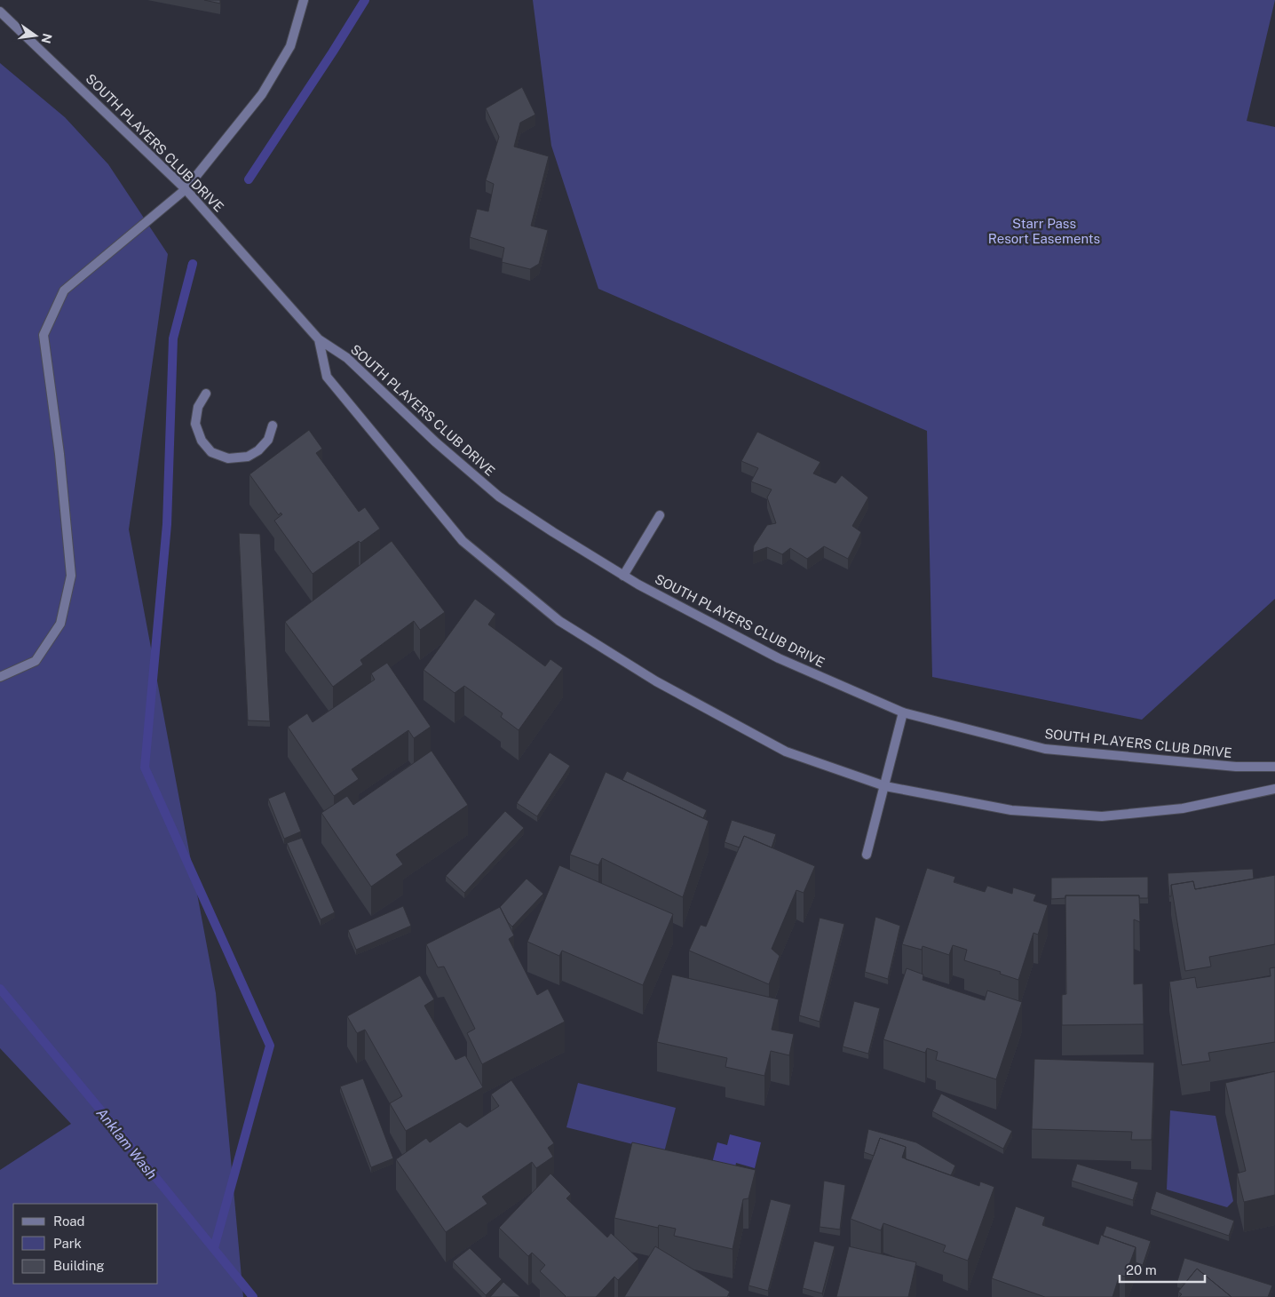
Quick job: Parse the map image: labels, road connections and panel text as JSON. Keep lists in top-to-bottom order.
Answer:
{
  "streets": {
    "street": ["SOUTH PLAYERS CLUB DRIVE"]
  },
  "water": ["Anklam Wash"],
  "parks": ["Starr Pass Resort Easements"],
  "legend": ["Road", "Park", "Building"],
  "scale_bar": "20 m",
  "north": "right"
}
